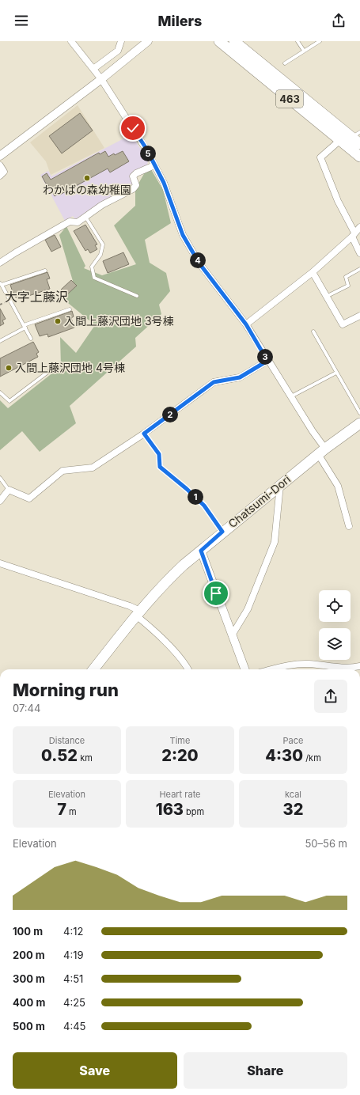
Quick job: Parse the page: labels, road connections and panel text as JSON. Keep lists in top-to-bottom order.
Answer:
{
  "streets": {
    "main road": ["463", "Chatsumi-Dori"]
  },
  "districts": ["大字上藤沢"],
  "places": ["わかばの森幼稚園", "入間上藤沢団地 3号棟", "入間上藤沢団地 4号棟"],
  "page": {
    "header": "Milers",
    "pins": [
      "5",
      "4",
      "3",
      "2",
      "1"
    ],
    "heading": ["Morning run", "07:44"],
    "stats": [
      ["Distance", "0.52 km"],
      ["Time", "2:20"],
      ["Pace", "4:30 /km"],
      ["Elevation", "7 m"],
      ["Heart rate", "163 bpm"],
      ["kcal", "32"]
    ],
    "chart": ["Elevation", "50–56 m"],
    "list": [
      {
        "name": "100 m",
        "note": "4:12"
      },
      {
        "name": "200 m",
        "note": "4:19"
      },
      {
        "name": "300 m",
        "note": "4:51"
      },
      {
        "name": "400 m",
        "note": "4:25"
      },
      {
        "name": "500 m",
        "note": "4:45"
      }
    ],
    "buttons": ["Save", "Share"]
  }
}
